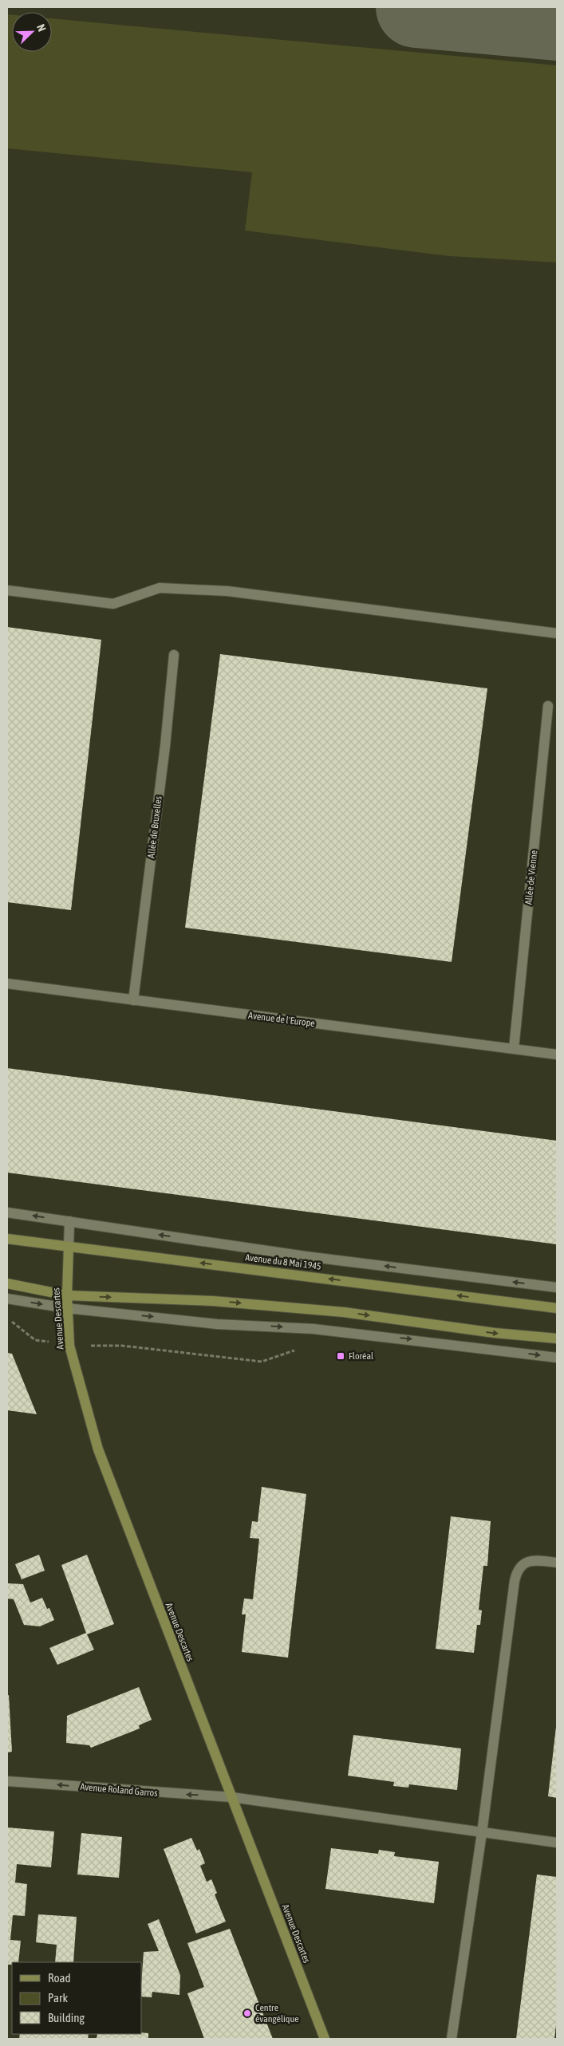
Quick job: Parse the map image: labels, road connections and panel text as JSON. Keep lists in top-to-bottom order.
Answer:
{
  "streets": {
    "main road": ["Avenue du 8 Mai 1945", "Avenue Descartes"],
    "street": [
      "Allée de Bruxelles",
      "Allée de Vienne",
      "Avenue de l'Europe",
      "Avenue Roland Garros"
    ]
  },
  "crossings": [
    ["Allée de Bruxelles", "Avenue de l'Europe"],
    ["Allée de Vienne", "Avenue de l'Europe"],
    ["Avenue du 8 Mai 1945", "Avenue Descartes"],
    ["Avenue Descartes", "Avenue Roland Garros"]
  ],
  "one_way": ["Avenue Roland Garros"],
  "places": {
    "transit": ["Floréal"],
    "other": ["Centre évangélique"]
  },
  "legend": ["Road", "Park", "Building"],
  "north": "top right"
}
